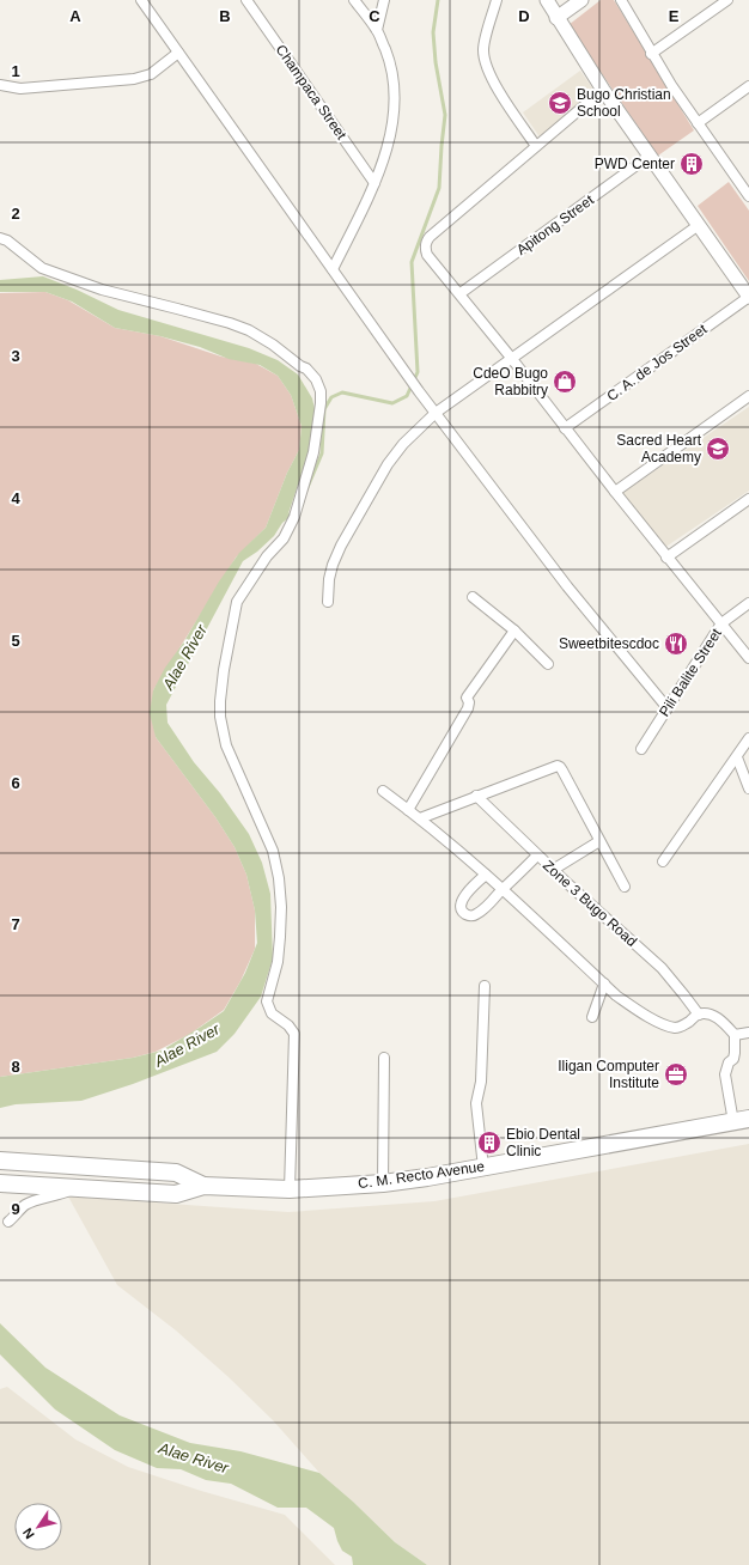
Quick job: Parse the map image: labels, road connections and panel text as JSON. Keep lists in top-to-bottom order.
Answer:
{
  "streets": {
    "highway": ["C. M. Recto Avenue"],
    "street": [
      "Champaca Street",
      "Apitong Street",
      "C. A. de Jos Street",
      "Pili Balite Street",
      "Zone 3 Bugo Road"
    ]
  },
  "water": ["Alae River"],
  "places": {
    "school or university": ["Bugo Christian School", "Sacred Heart Academy"],
    "building": ["PWD Center", "Ebio Dental Clinic"],
    "shop": ["CdeO Bugo Rabbitry"],
    "restaurant": ["Sweetbitescdoc"],
    "office": ["Iligan Computer Institute"]
  },
  "north": "bottom left",
  "grid": {
    "columns": [
      "A",
      "B",
      "C",
      "D",
      "E"
    ],
    "rows": [
      "1",
      "2",
      "3",
      "4",
      "5",
      "6",
      "7",
      "8",
      "9"
    ]
  }
}
